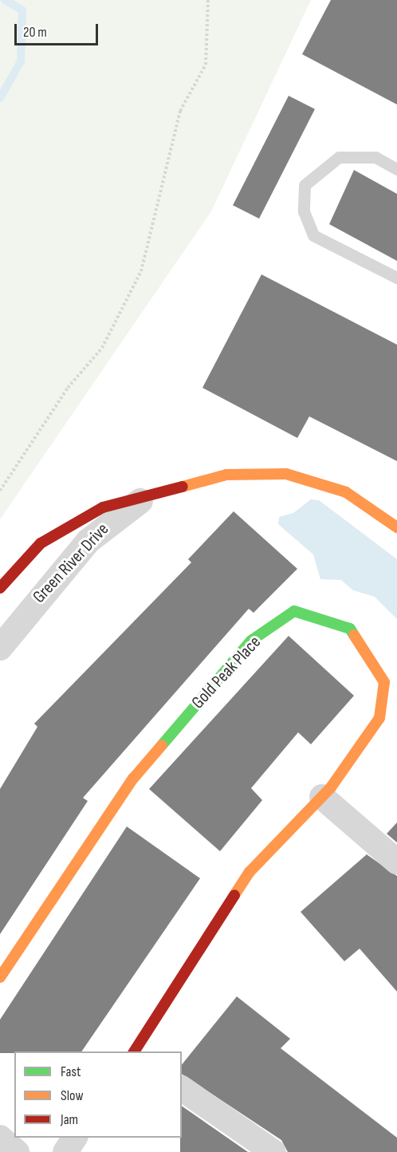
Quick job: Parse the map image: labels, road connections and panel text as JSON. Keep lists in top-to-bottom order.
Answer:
{
  "streets": {
    "street": ["Green River Drive", "Gold Peak Place"]
  },
  "legend": ["Fast", "Slow", "Jam"],
  "scale_bar": "20 m"
}
